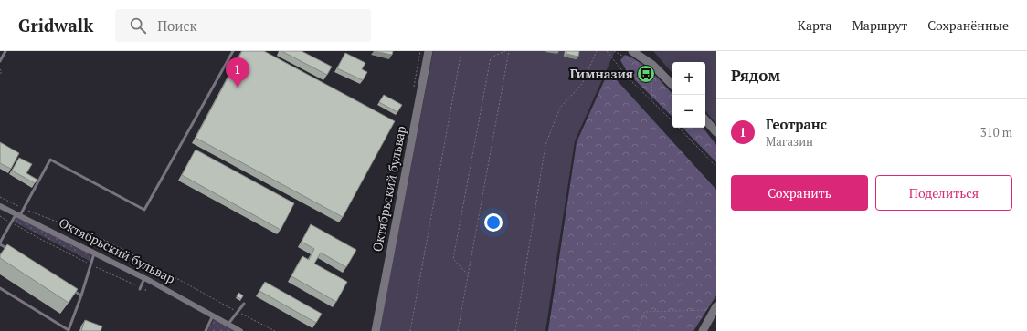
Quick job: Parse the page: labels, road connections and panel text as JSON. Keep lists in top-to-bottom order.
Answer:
{
  "streets": {
    "street": ["Октябрьский бульвар"]
  },
  "places": {
    "bus stop": ["Гимназия"]
  },
  "page": {
    "header": "Gridwalk",
    "search": "Поиск",
    "nav": ["Карта", "Маршрут", "Сохранённые"],
    "heading": "Рядом",
    "pins": "1",
    "map_buttons": ["+", "−"],
    "list": [
      {
        "mark": "1",
        "name": "Геотранс",
        "note": "Магазин",
        "value": "310 m"
      }
    ],
    "buttons": ["Сохранить", "Поделиться"]
  }
}
